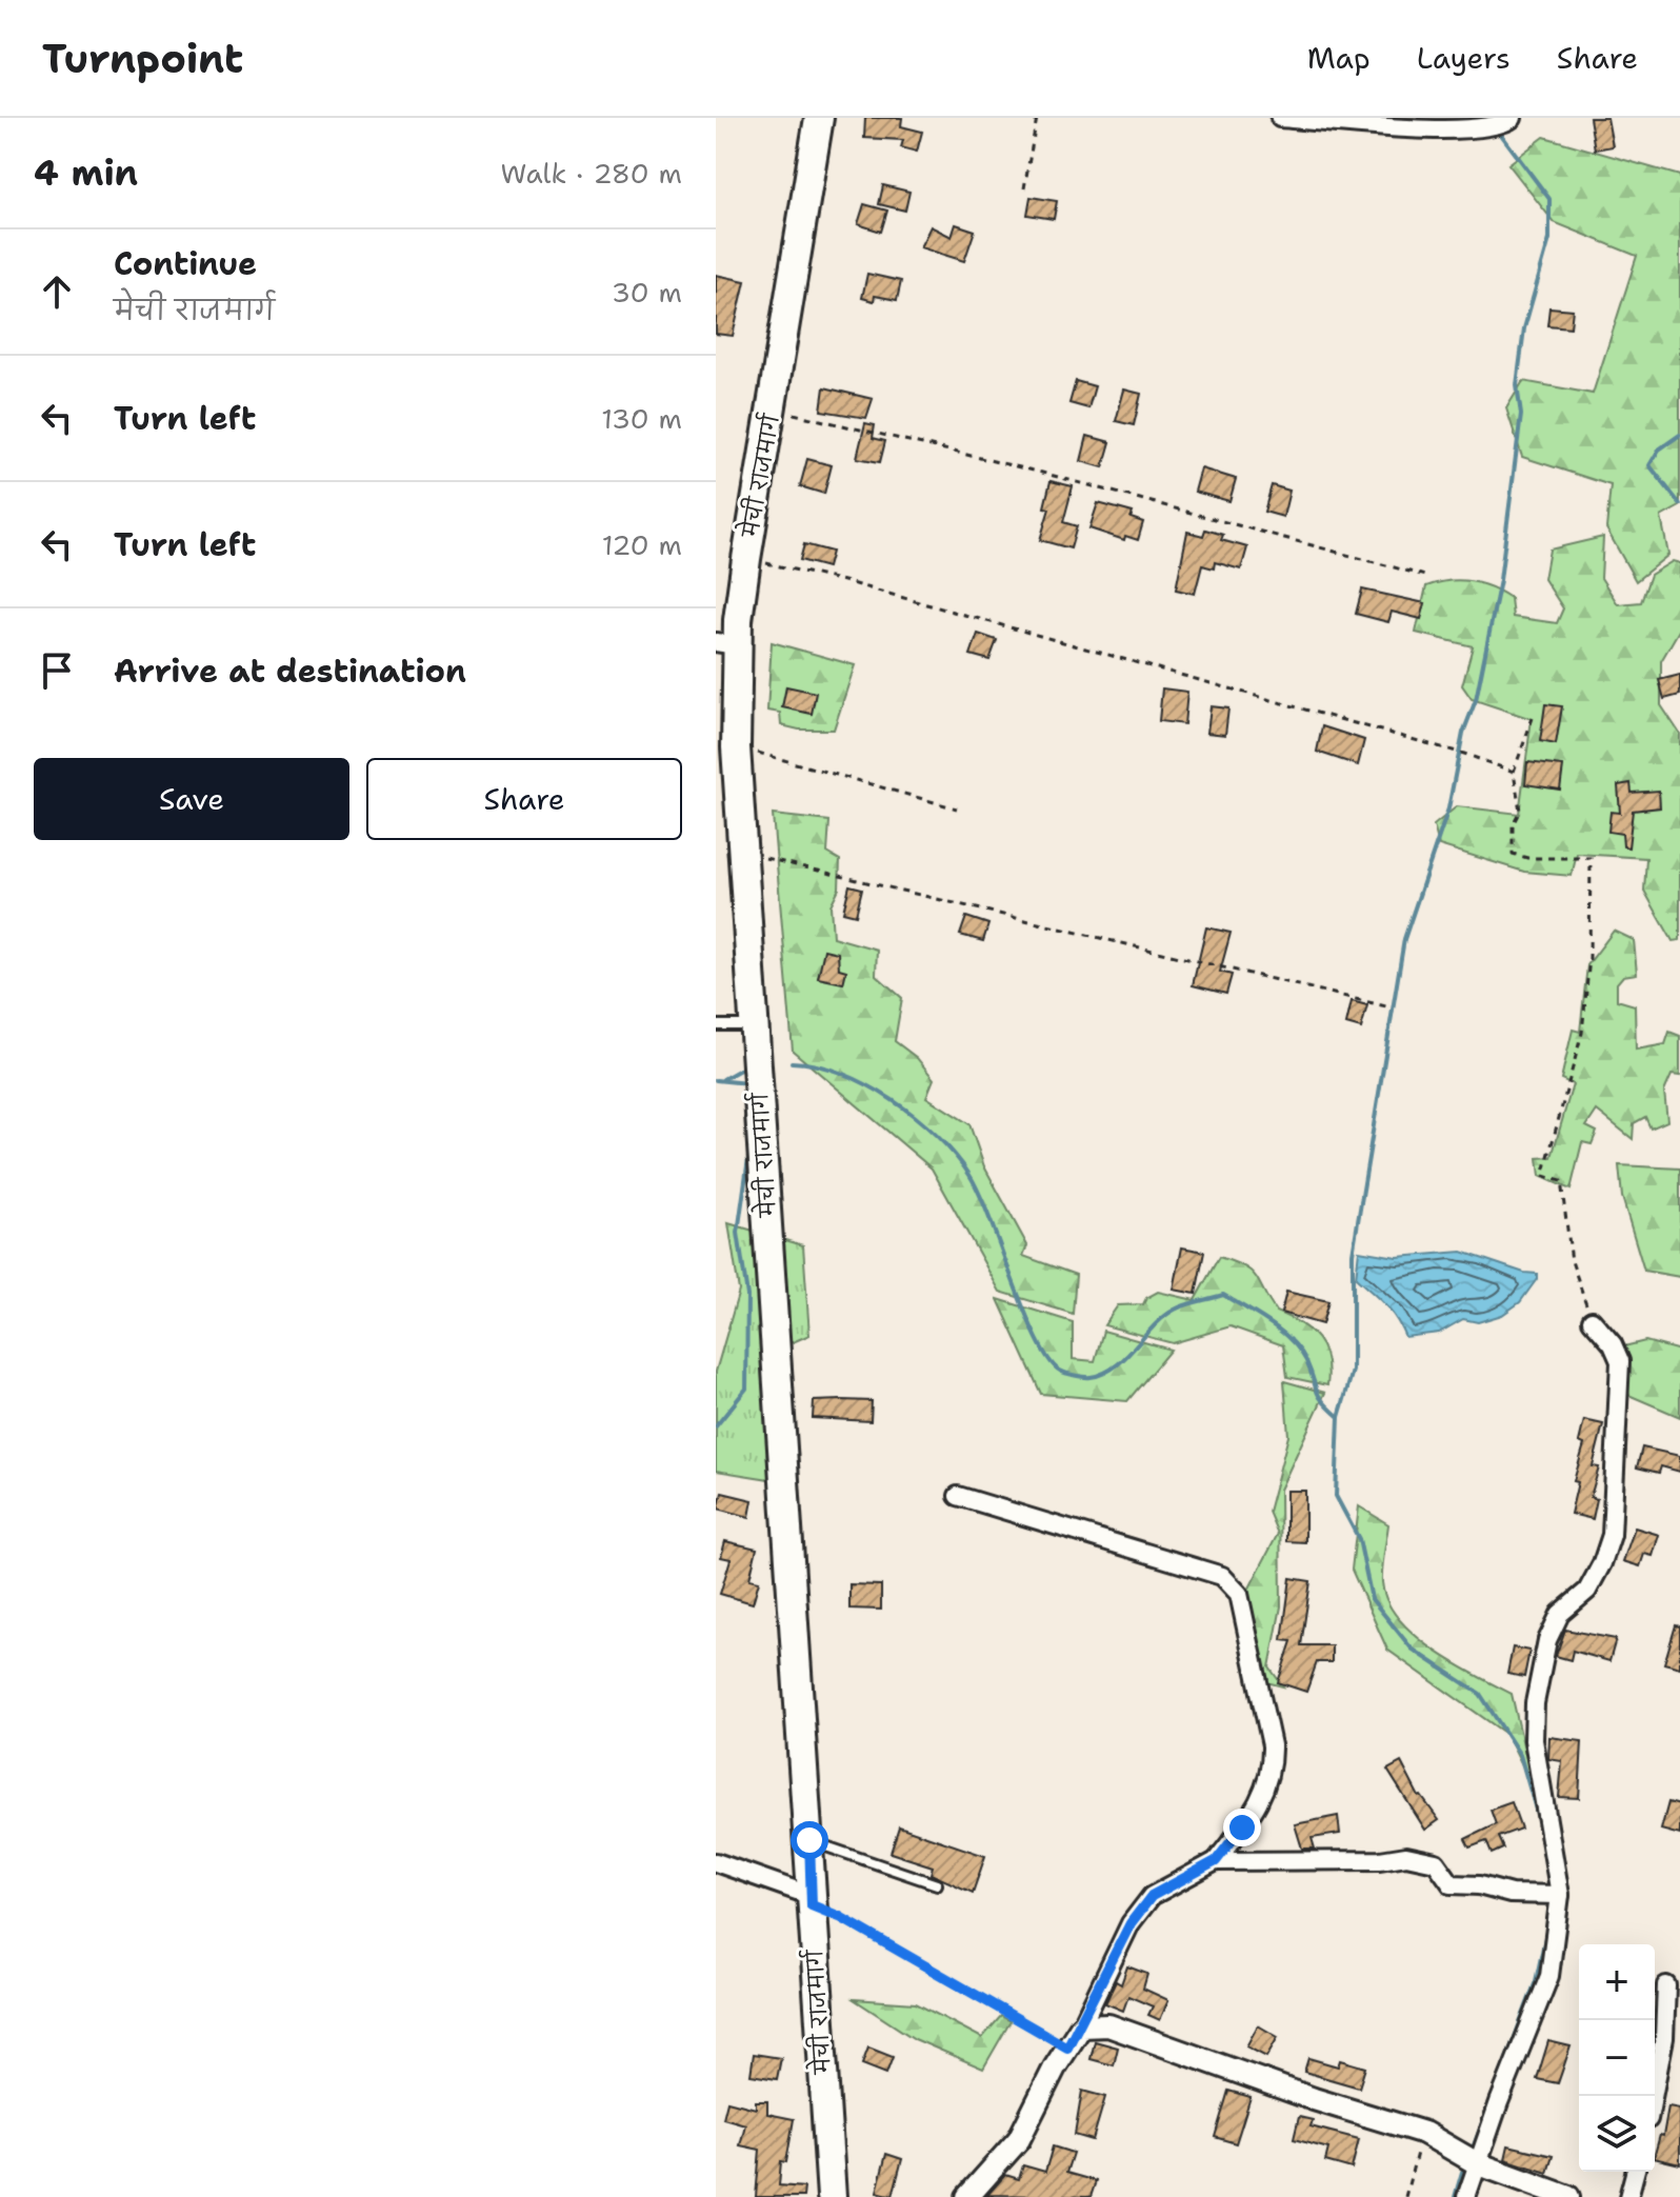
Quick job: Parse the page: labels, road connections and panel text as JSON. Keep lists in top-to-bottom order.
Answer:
{
  "streets": {
    "main road": ["मेची राजमार्ग"]
  },
  "page": {
    "header": "Turnpoint",
    "nav": ["Map", "Layers", "Share"],
    "heading": ["4 min", "Walk · 280 m"],
    "list": [
      ["Continue", "मेची राजमार्ग", "30 m"],
      ["Turn left", "130 m"],
      ["Turn left", "120 m"],
      "Arrive at destination"
    ],
    "buttons": ["Save", "Share"],
    "map_buttons": ["+", "−"]
  }
}
